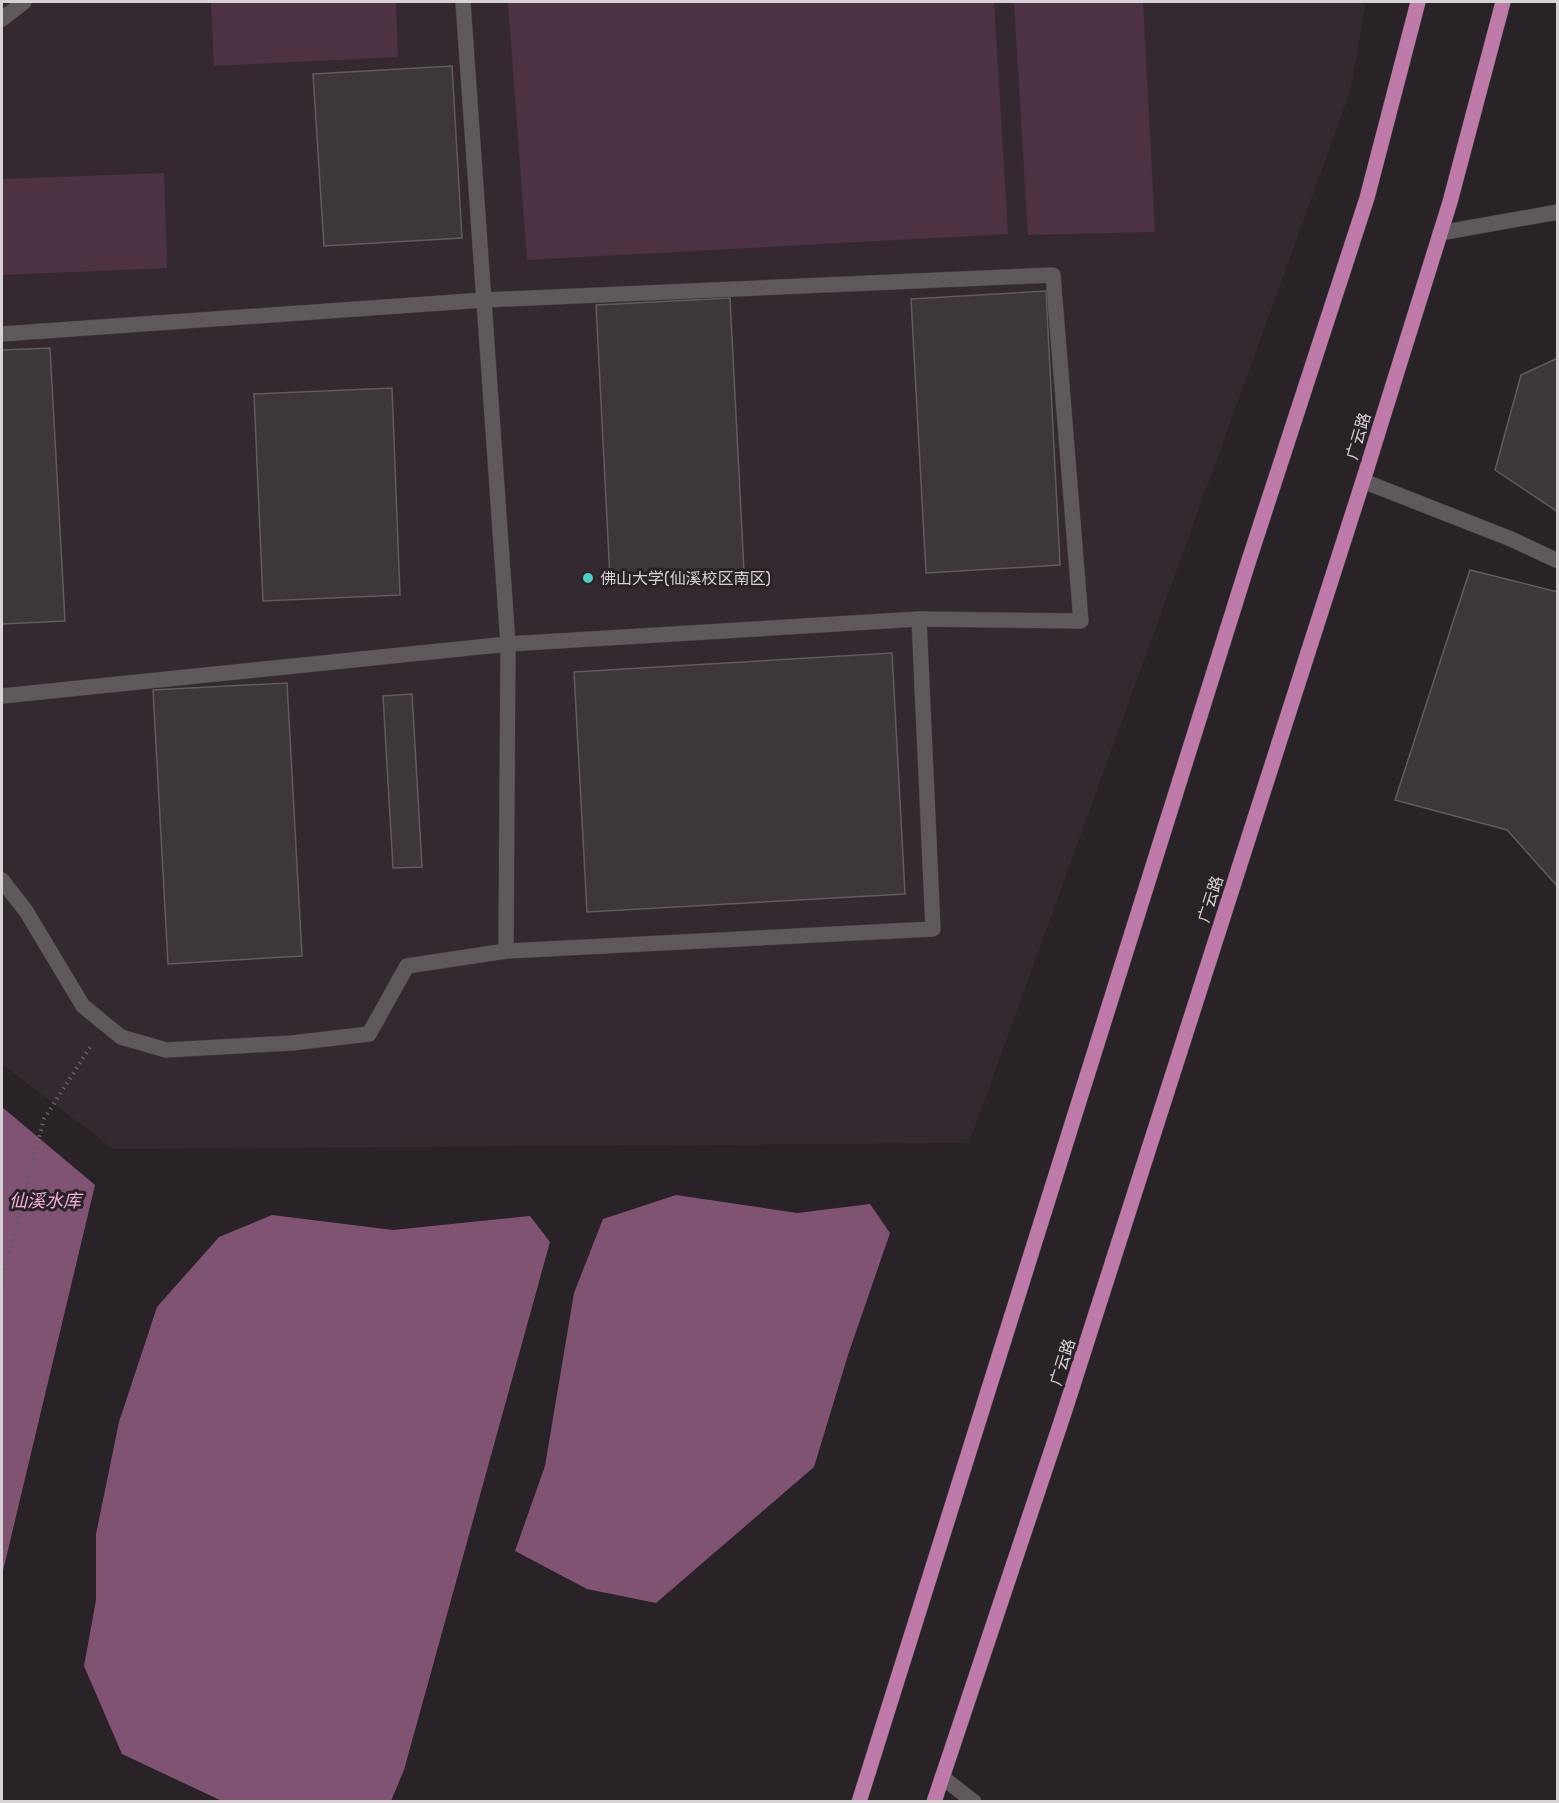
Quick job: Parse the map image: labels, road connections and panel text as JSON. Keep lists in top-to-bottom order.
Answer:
{
  "streets": {
    "main road": ["广云路"]
  },
  "water": ["仙溪水库"],
  "places": ["佛山大学(仙溪校区南区)"]
}
